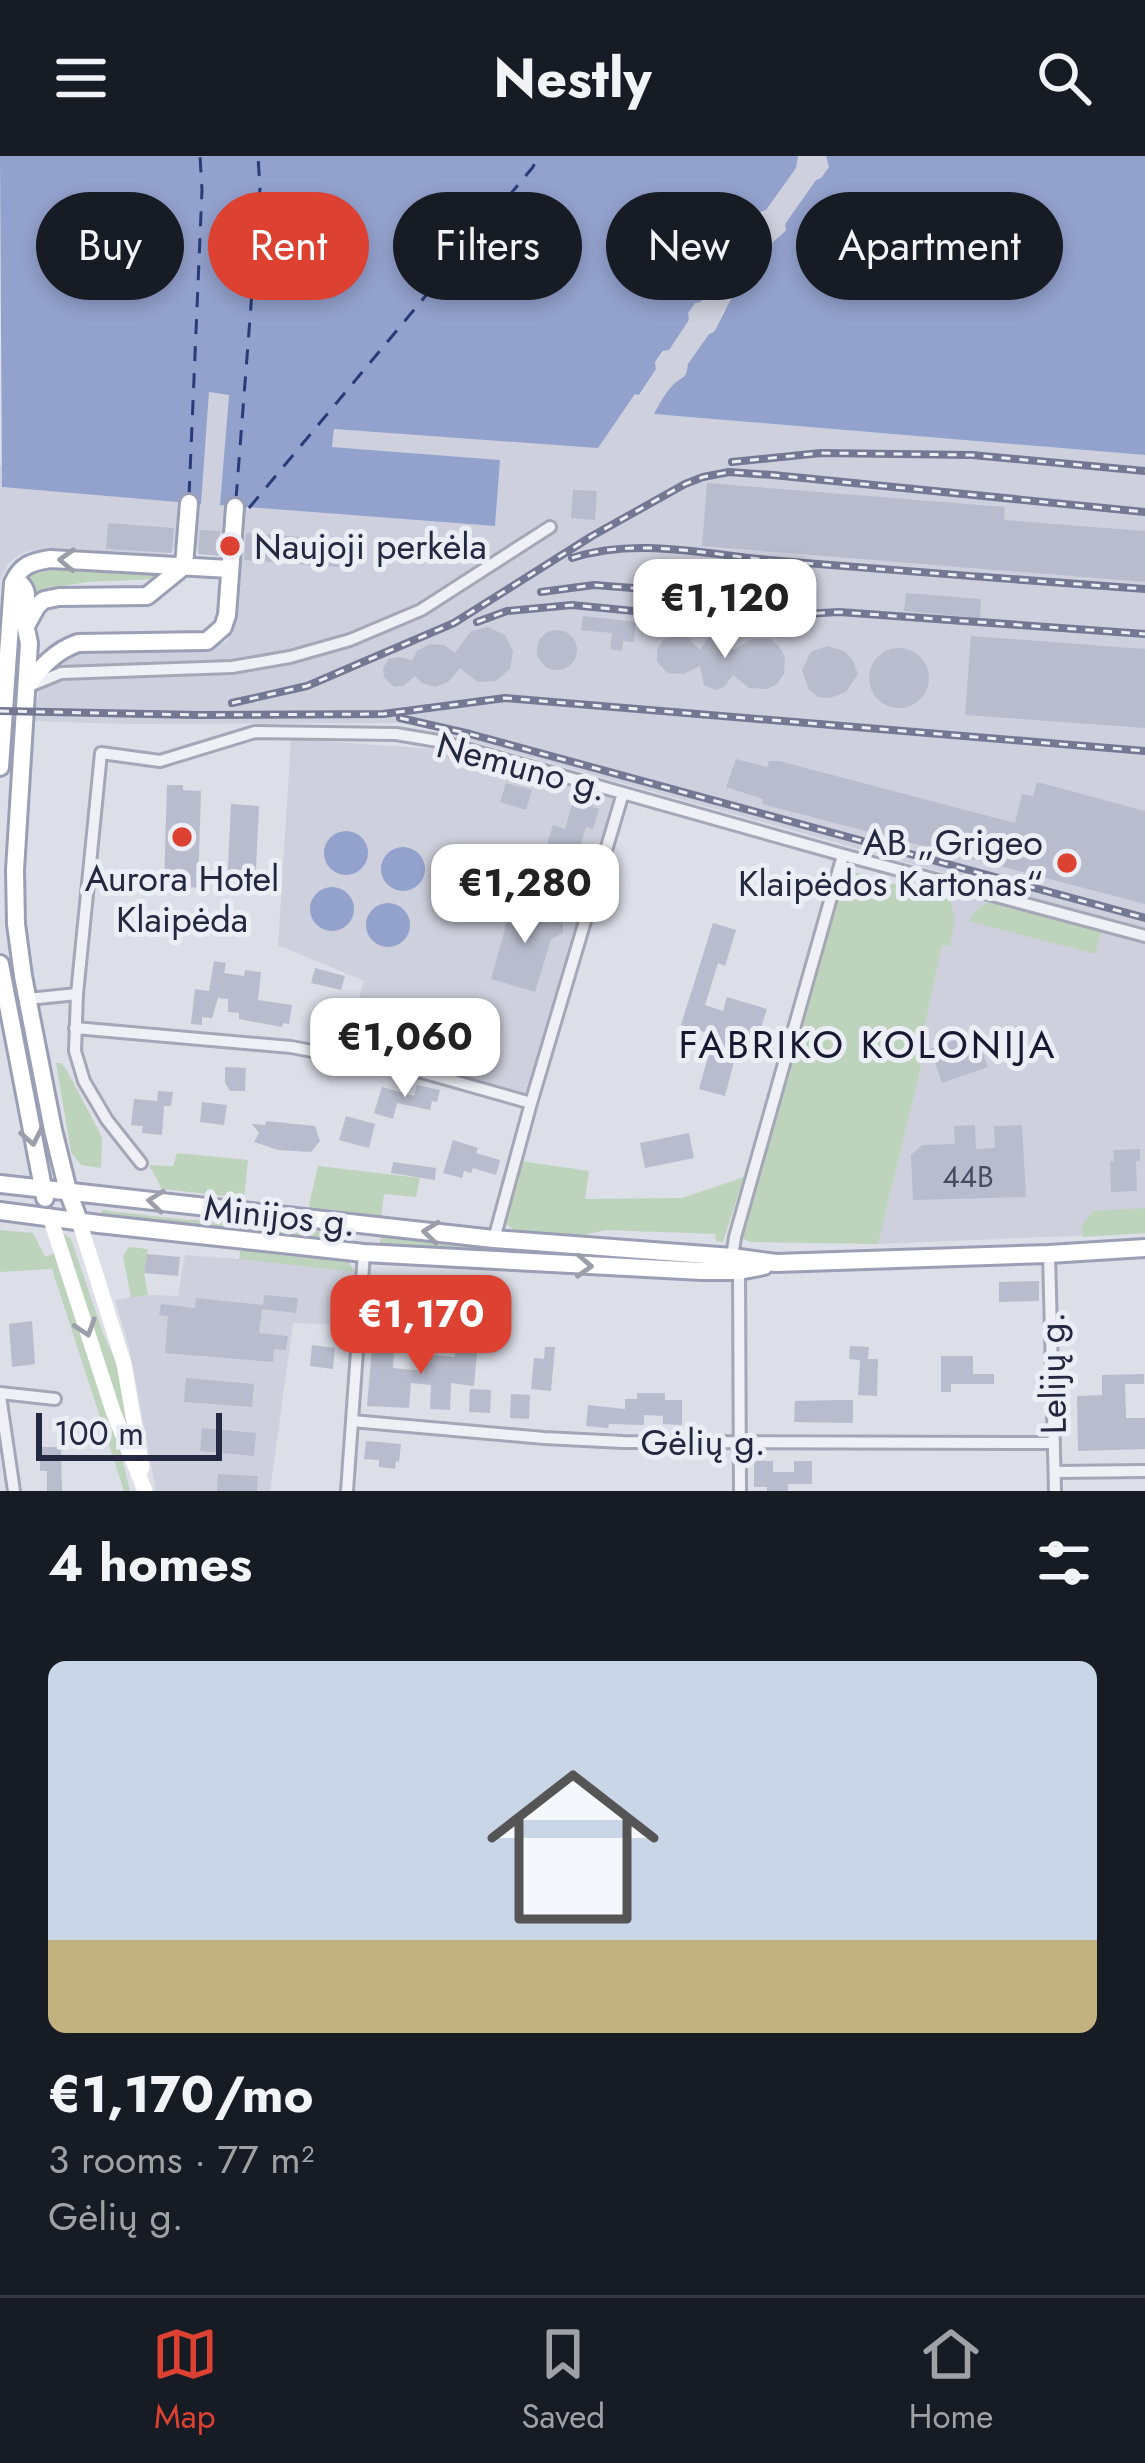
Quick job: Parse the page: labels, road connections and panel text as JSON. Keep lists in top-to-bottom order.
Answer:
{
  "streets": {
    "main road": ["Minijos g."],
    "street": ["Nemuno g.", "Lelijų g.", "Gėlių g."]
  },
  "crossings": [
    ["Minijos g.", "Lelijų g."],
    ["Lelijų g.", "Gėlių g."]
  ],
  "districts": ["FABRIKO KOLONIJA"],
  "places": ["Naujoji perkėla", "Aurora Hotel Klaipėda", "AB „Grigeo Klaipėdos Kartonas“"],
  "house_numbers": ["44B"],
  "scale_bar": "100 m",
  "page": {
    "header": "Nestly",
    "chip": [
      "Buy",
      "Rent",
      "Filters",
      "New",
      "Apartment"
    ],
    "price": [
      "€1,120",
      "€1,280",
      "€1,060",
      "€1,170"
    ],
    "scale": "100 m",
    "heading": "4 homes",
    "list": [
      {
        "name": "€1,170/mo",
        "note": "3 rooms · 77 m² · Gėlių g."
      }
    ],
    "tabs": ["Map", "Saved", "Home"]
  }
}
